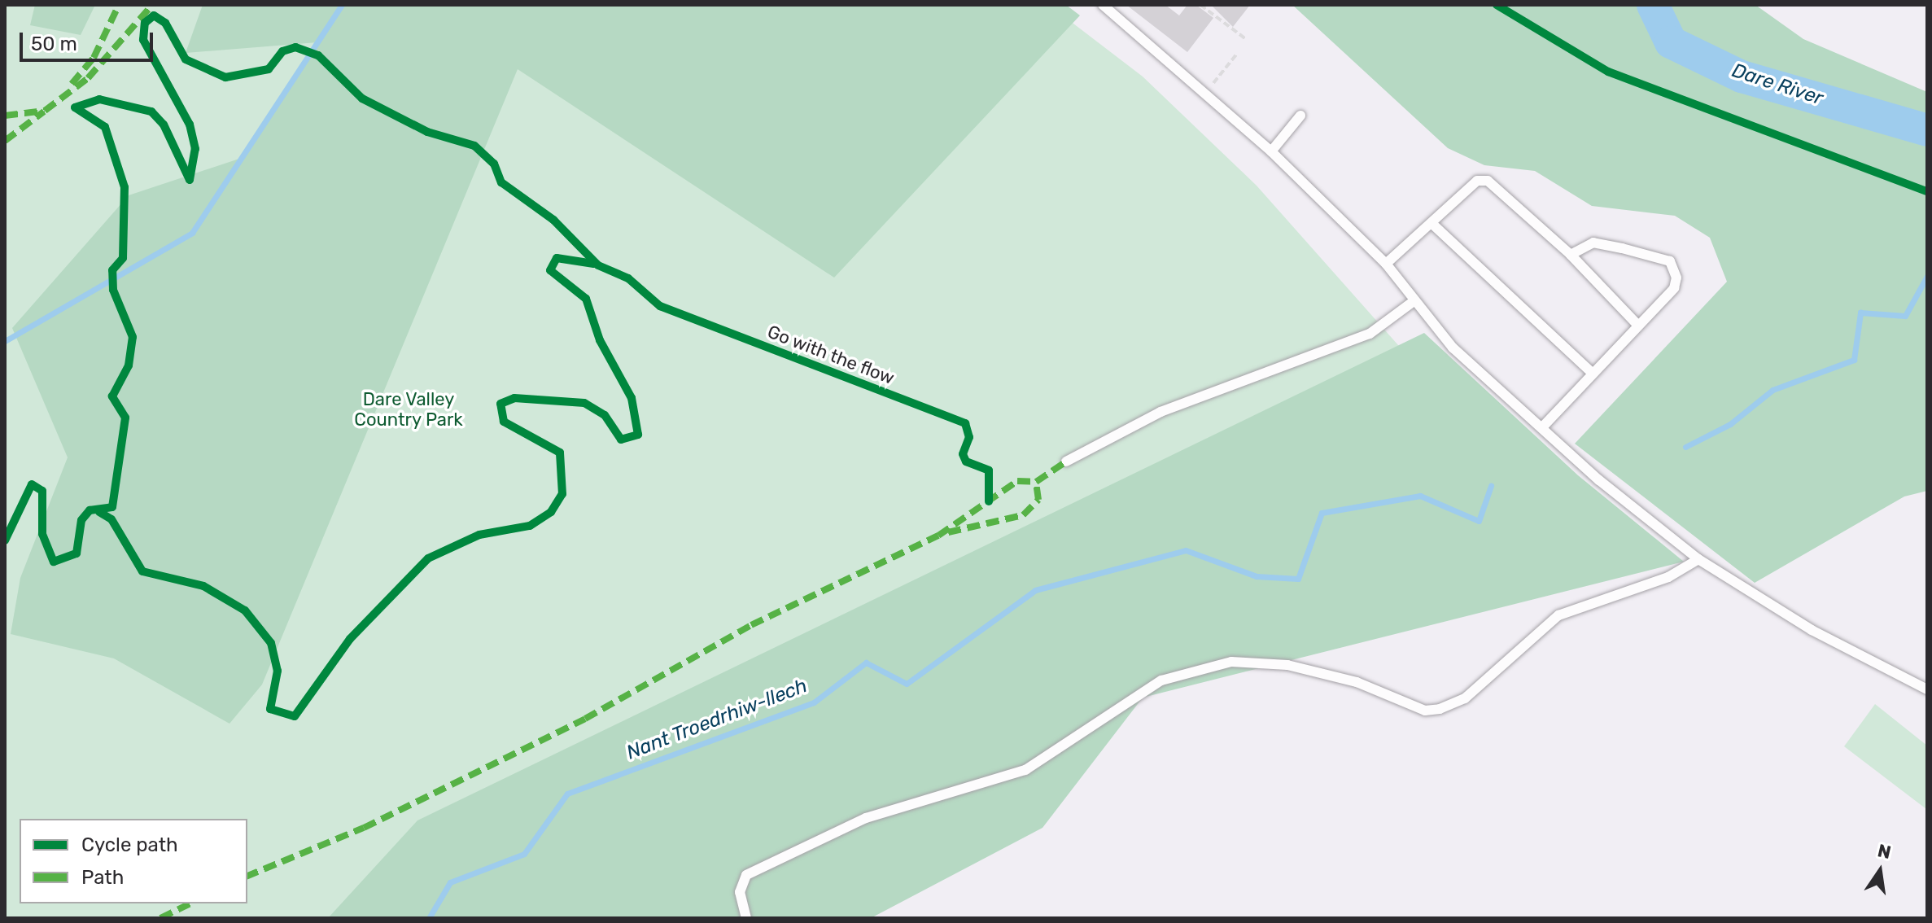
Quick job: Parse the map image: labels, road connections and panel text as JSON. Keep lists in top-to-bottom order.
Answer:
{
  "streets": {
    "cycle path": ["Go with the flow"]
  },
  "water": ["Dare River", "Nant Troedrhiw-llech"],
  "parks": ["Dare Valley Country Park"],
  "legend": ["Cycle path", "Path"],
  "scale_bar": "50 m",
  "north": "top"
}
